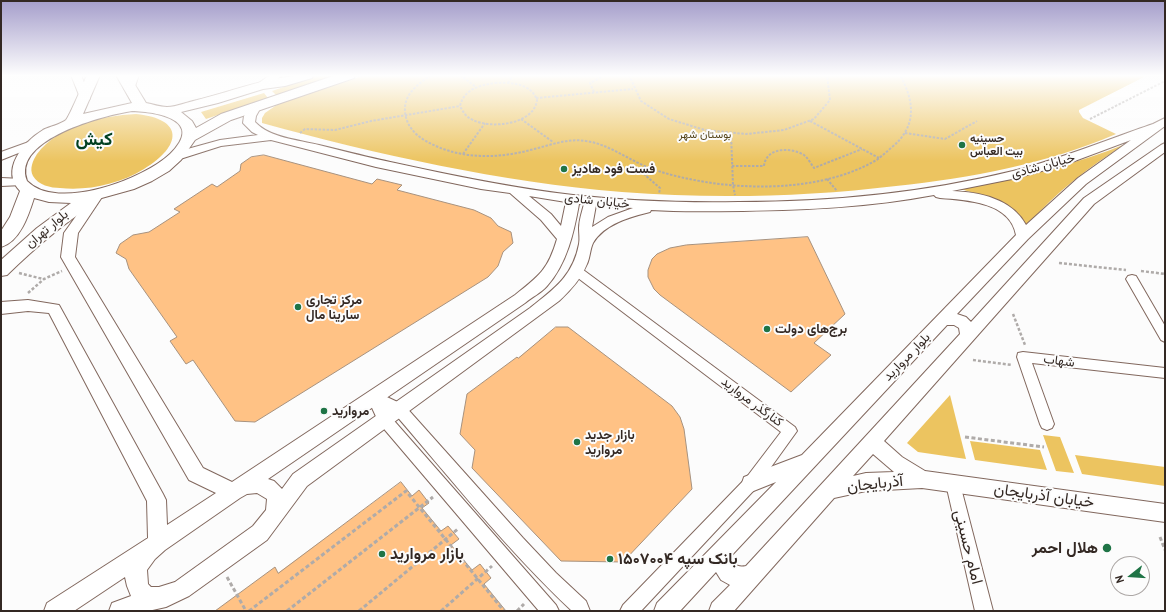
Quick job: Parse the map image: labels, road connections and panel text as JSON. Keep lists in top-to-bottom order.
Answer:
{
  "streets": {
    "main road": ["بلوار تهران"],
    "street": [
      "خیابان شادی",
      "بلوار مروارید",
      "شهاب",
      "کنارگذر مروارید",
      "آذربایجان",
      "خیابان آذربایجان",
      "امام حسینی"
    ]
  },
  "crossings": [
    ["خیابان شادی", "بلوار مروارید"],
    ["آذربایجان", "خیابان آذربایجان"],
    ["خیابان آذربایجان", "امام حسینی"]
  ],
  "districts": ["كيش"],
  "parks": ["بوستان شهر"],
  "places": [
    "حسینیه بیت العباس",
    "فست فود هادیز",
    "مرکز تجاری سارینا مال",
    "برج‌های دولت",
    "مروارید",
    "بازار جدید مروارید",
    "هلال احمر",
    "بازار مروارید",
    "بانک سپه ۱۵۰۷۰۰۴"
  ],
  "north": "left"
}
